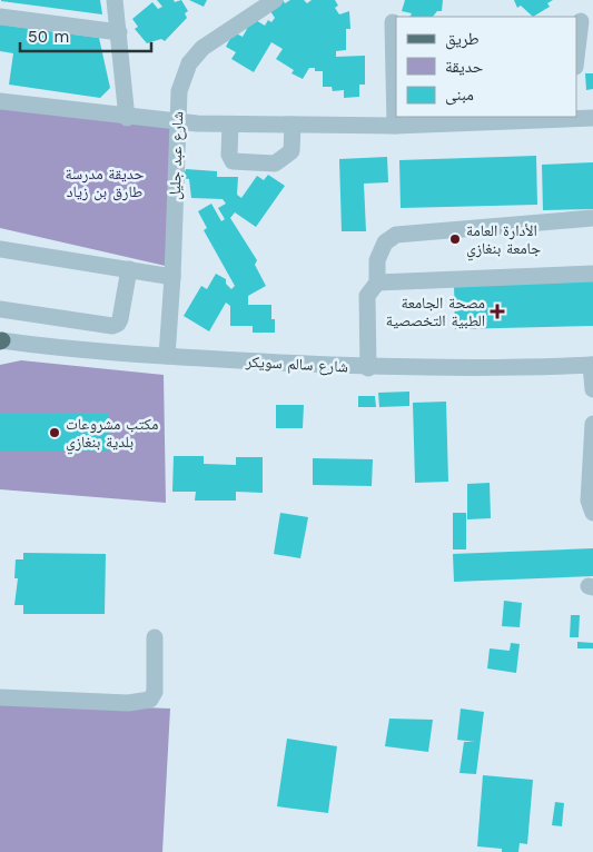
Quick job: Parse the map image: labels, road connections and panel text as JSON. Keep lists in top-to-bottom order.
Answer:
{
  "streets": {
    "street": ["شارع عبد جليل", "شارع سالم سويكر"]
  },
  "crossings": [
    ["شارع عبد جليل", "شارع سالم سويكر"]
  ],
  "parks": ["حديقة مدرسة طارق بن زياد"],
  "places": {
    "other": ["الأدارة العامة جامعة بنغازي", "مكتب مشروعات بلدية بنغازي"],
    "health": ["مصحة الجامعة الطبية التخصصية"]
  },
  "legend": ["طريق", "حديقة", "مبنى"],
  "scale_bar": "50 m"
}
